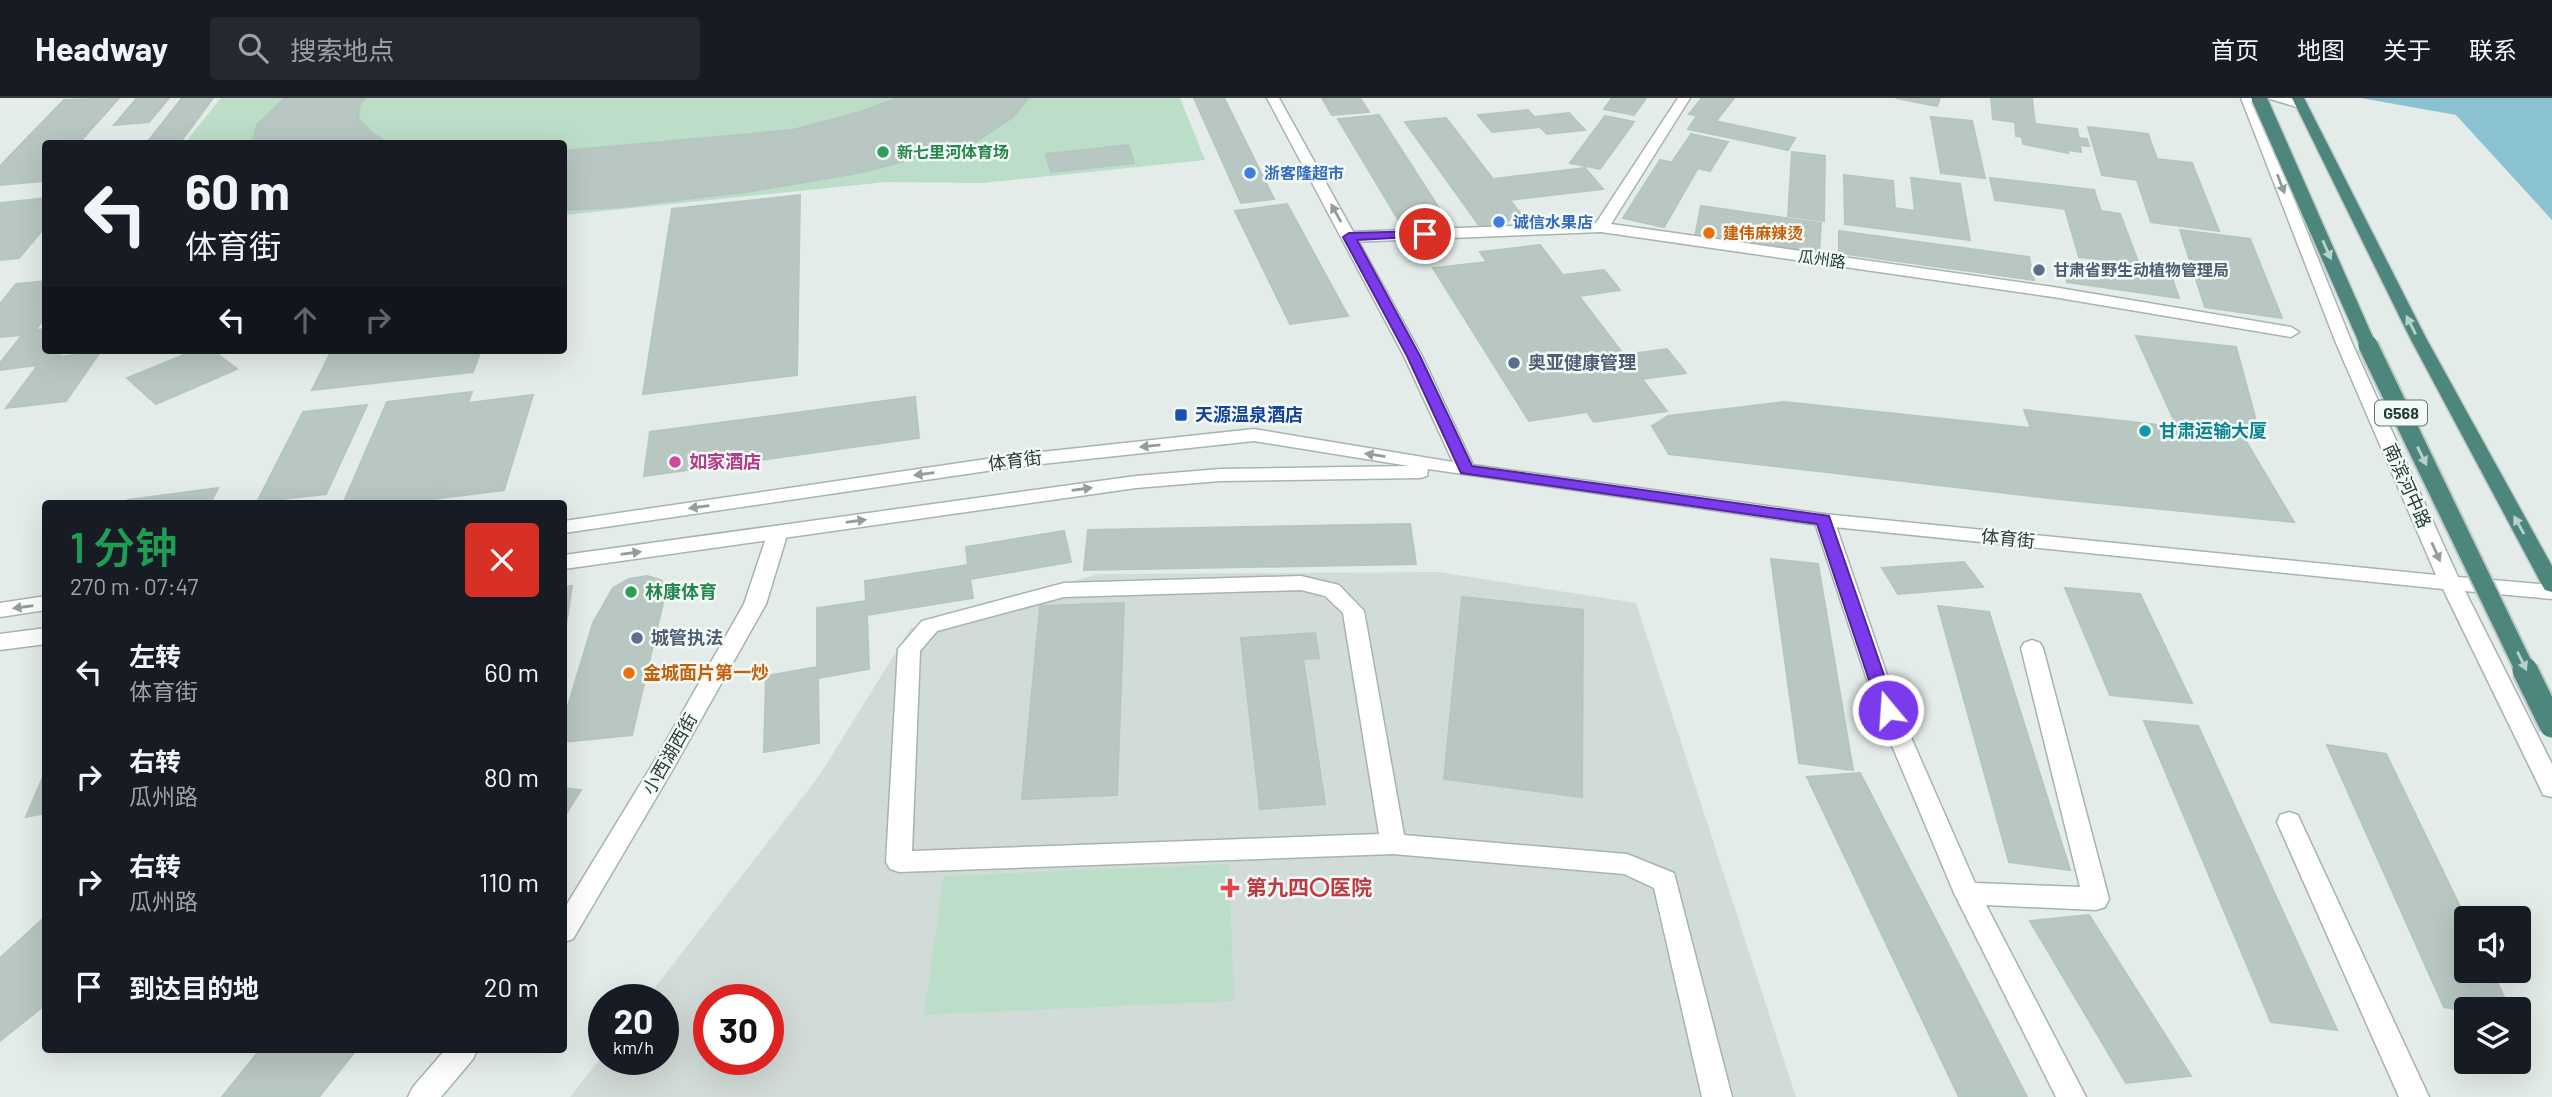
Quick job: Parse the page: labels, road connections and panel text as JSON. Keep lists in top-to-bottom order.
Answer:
{
  "streets": {
    "highway": ["G568", "南滨河中路"],
    "street": ["瓜州路", "体育街", "小西湖西街"]
  },
  "crossings": [
    ["体育街", "南滨河中路"],
    ["体育街", "小西湖西街"]
  ],
  "one_way": ["南滨河中路"],
  "places": {
    "other": [
      "新七里河体育场",
      "浙客隆超市",
      "诚信水果店",
      "建伟麻辣烫",
      "甘肃省野生动植物管理局",
      "奥亚健康管理",
      "甘肃运输大厦",
      "如家酒店",
      "林康体育",
      "城管执法",
      "金城面片第一炒"
    ],
    "transit": ["天源温泉酒店"],
    "health": ["第九四〇医院"]
  },
  "page": {
    "header": "Headway",
    "search": "搜索地点",
    "nav": [
      "首页",
      "地图",
      "关于",
      "联系"
    ],
    "turn": ["60 m", "体育街"],
    "heading": ["1 分钟", "270 m · 07:47"],
    "list": [
      {
        "name": "左转",
        "note": "体育街",
        "value": "60 m"
      },
      {
        "name": "右转",
        "note": "瓜州路",
        "value": "80 m"
      },
      {
        "name": "右转",
        "note": "瓜州路",
        "value": "110 m"
      },
      {
        "name": "到达目的地",
        "value": "20 m"
      }
    ],
    "speed": "20 km/h",
    "limit": "30"
  }
}
